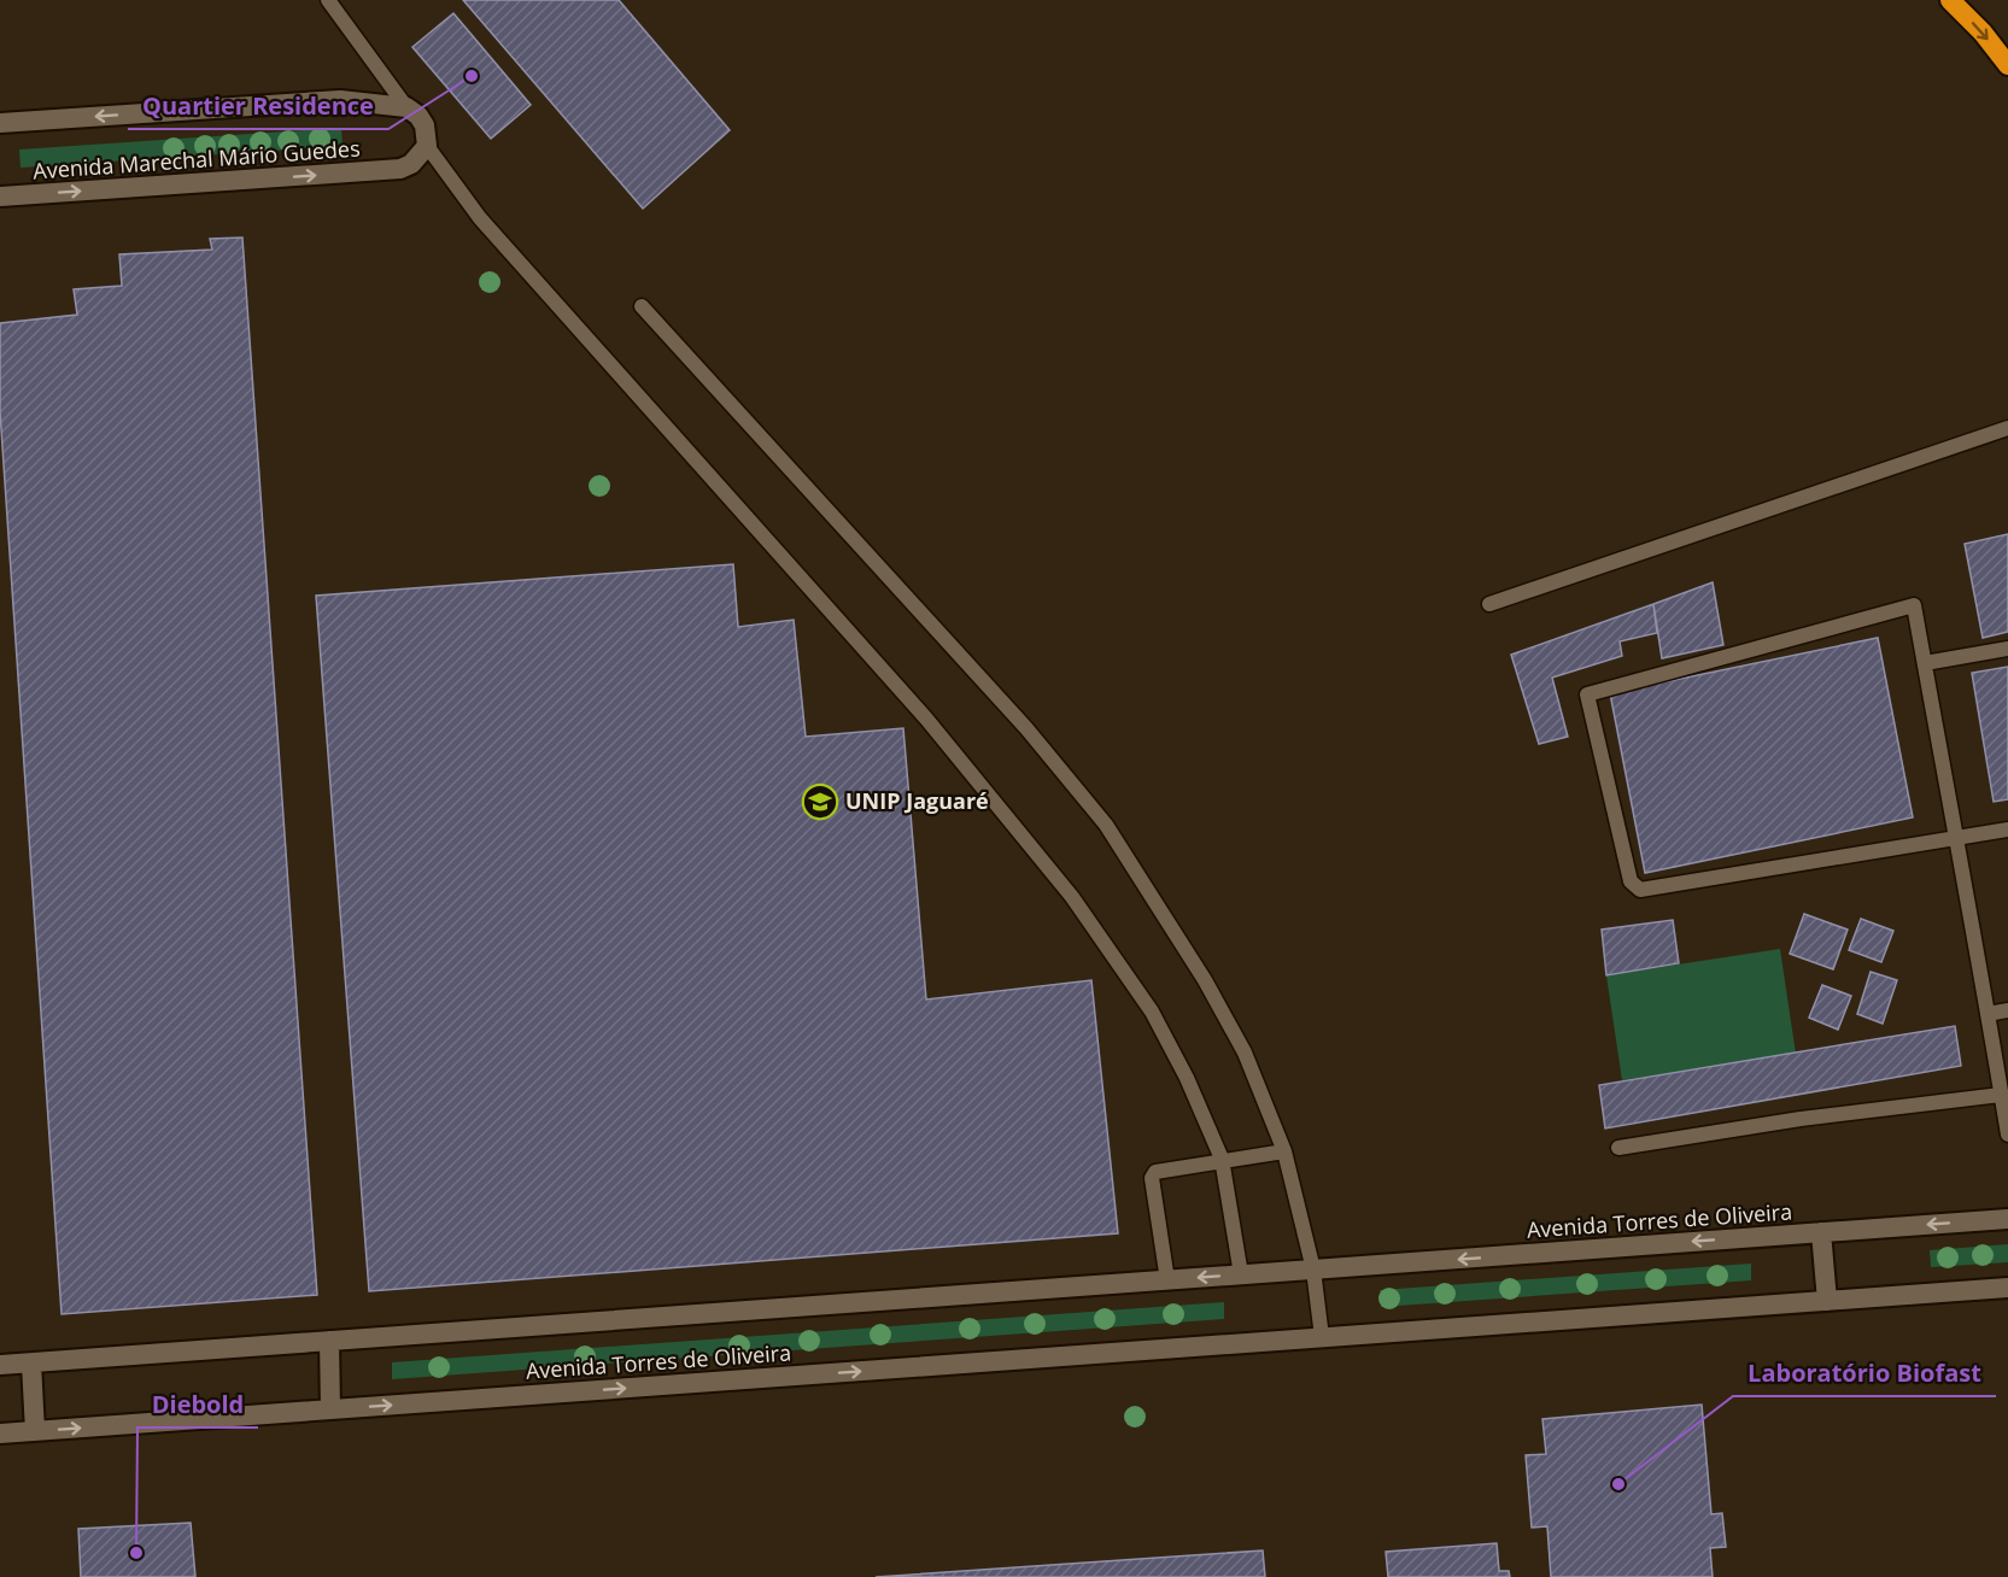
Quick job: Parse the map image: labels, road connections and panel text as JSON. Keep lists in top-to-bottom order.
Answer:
{
  "streets": {
    "street": ["Avenida Marechal Mário Guedes", "Avenida Torres de Oliveira"]
  },
  "places": {
    "other": ["Quartier Residence", "Laboratório Biofast", "Diebold"],
    "school or university": ["UNIP Jaguaré"]
  }
}
